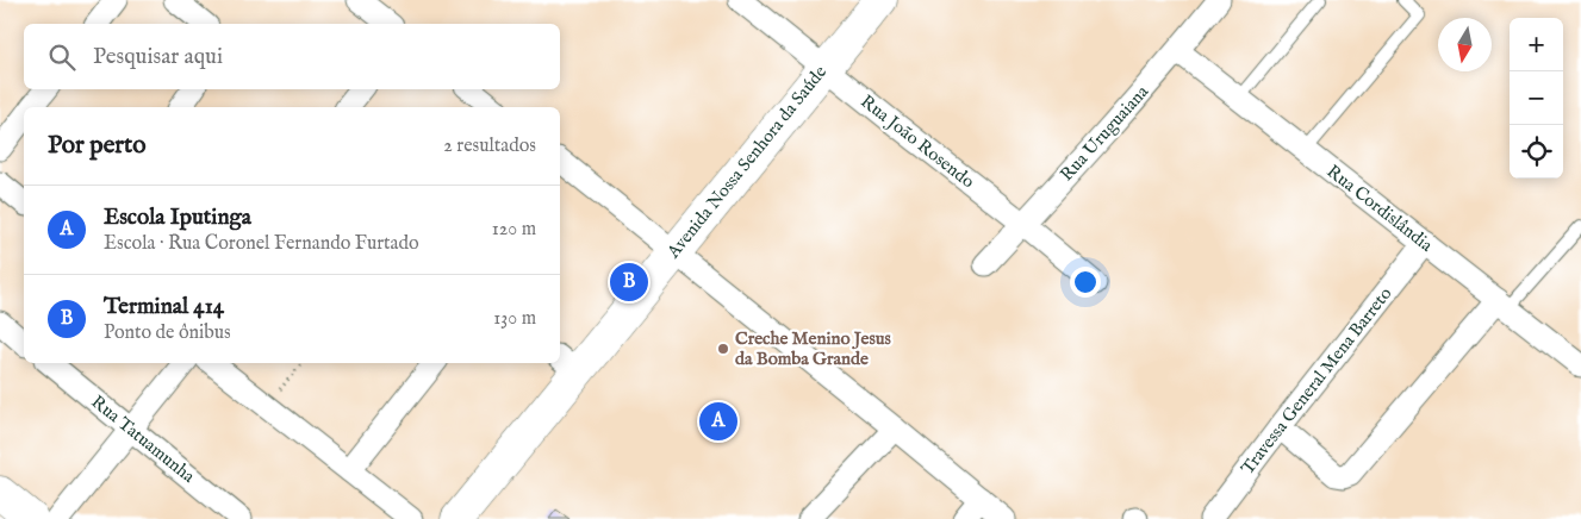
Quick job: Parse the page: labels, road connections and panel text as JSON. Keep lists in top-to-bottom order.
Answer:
{
  "streets": {
    "street": [
      "Rua Uruguaiana",
      "Rua João Rosendo",
      "Avenida Nossa Senhora da Saúde",
      "Rua Cordislândia",
      "Travessa General Mena Barreto",
      "Rua Tatuamunha"
    ]
  },
  "crossings": [
    ["Rua Uruguaiana", "Rua João Rosendo"],
    ["Rua Uruguaiana", "Rua Cordislândia"],
    ["Rua João Rosendo", "Avenida Nossa Senhora da Saúde"],
    ["Rua Cordislândia", "Travessa General Mena Barreto"]
  ],
  "places": ["Creche Menino Jesus da Bomba Grande"],
  "north": "bottom",
  "page": {
    "map_buttons": ["+", "−"],
    "search": "Pesquisar aqui",
    "heading": ["Por perto", "2 resultados"],
    "list": [
      {
        "mark": "A",
        "name": "Escola Iputinga",
        "note": "Escola · Rua Coronel Fernando Furtado",
        "value": "120 m"
      },
      {
        "mark": "B",
        "name": "Terminal 414",
        "note": "Ponto de ônibus",
        "value": "130 m"
      }
    ],
    "pins": ["B", "A"]
  }
}
